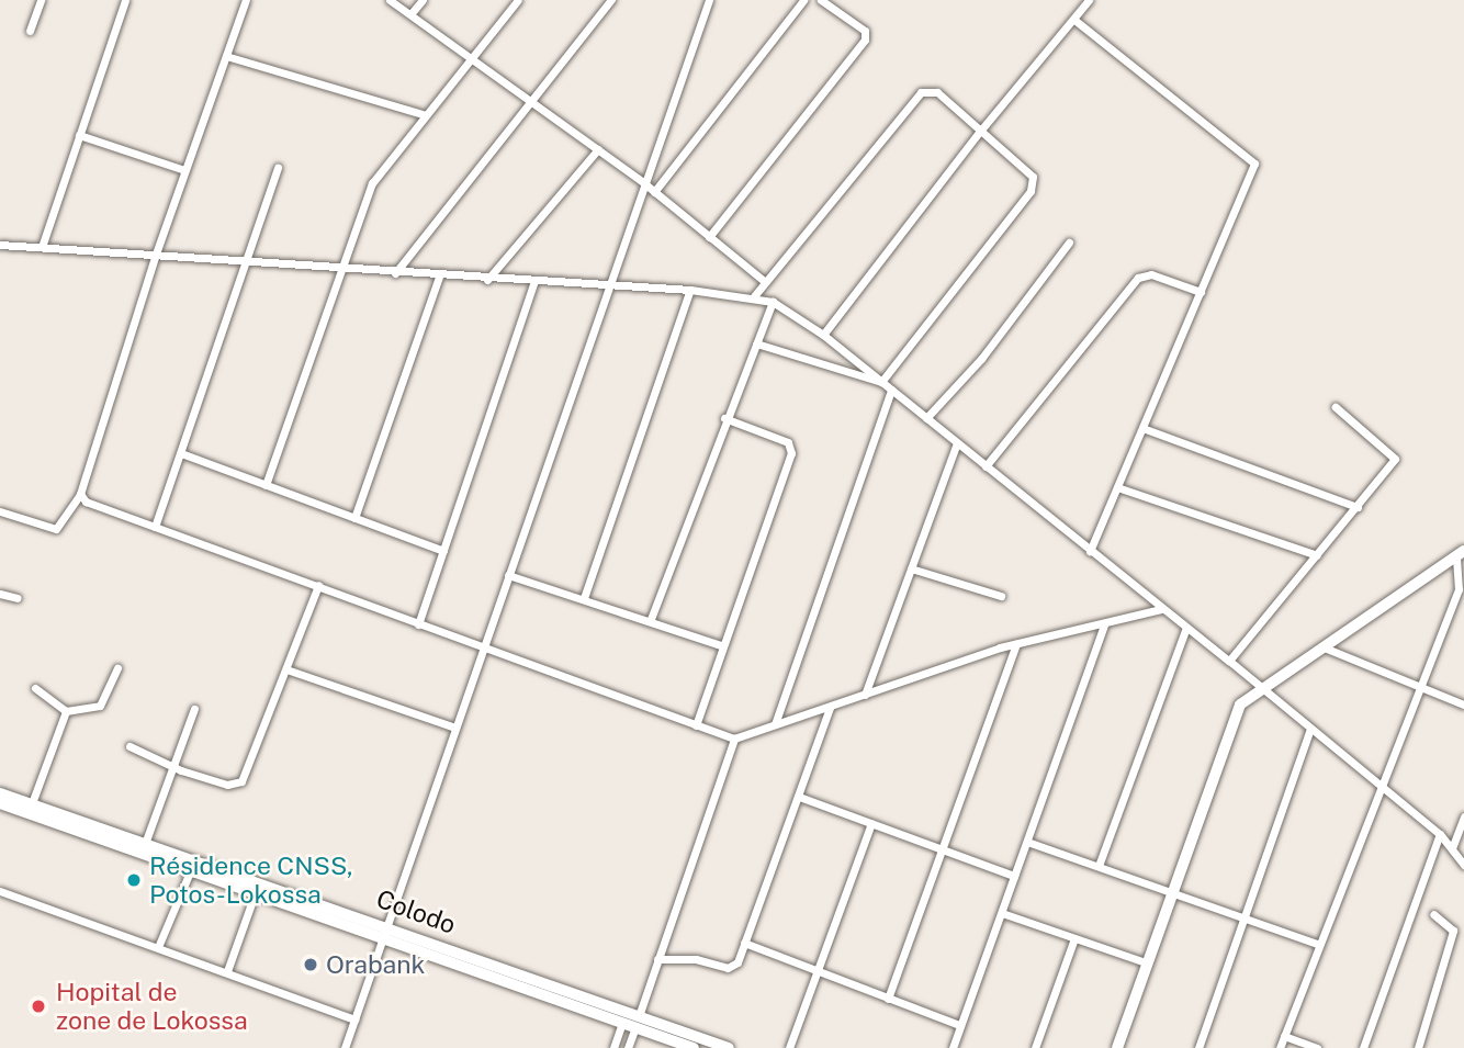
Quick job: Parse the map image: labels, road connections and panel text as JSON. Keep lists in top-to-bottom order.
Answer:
{
  "streets": {
    "main road": ["Colodo"]
  },
  "places": ["Résidence CNSS, Potos-Lokossa", "Orabank", "Hopital de zone de Lokossa"]
}
